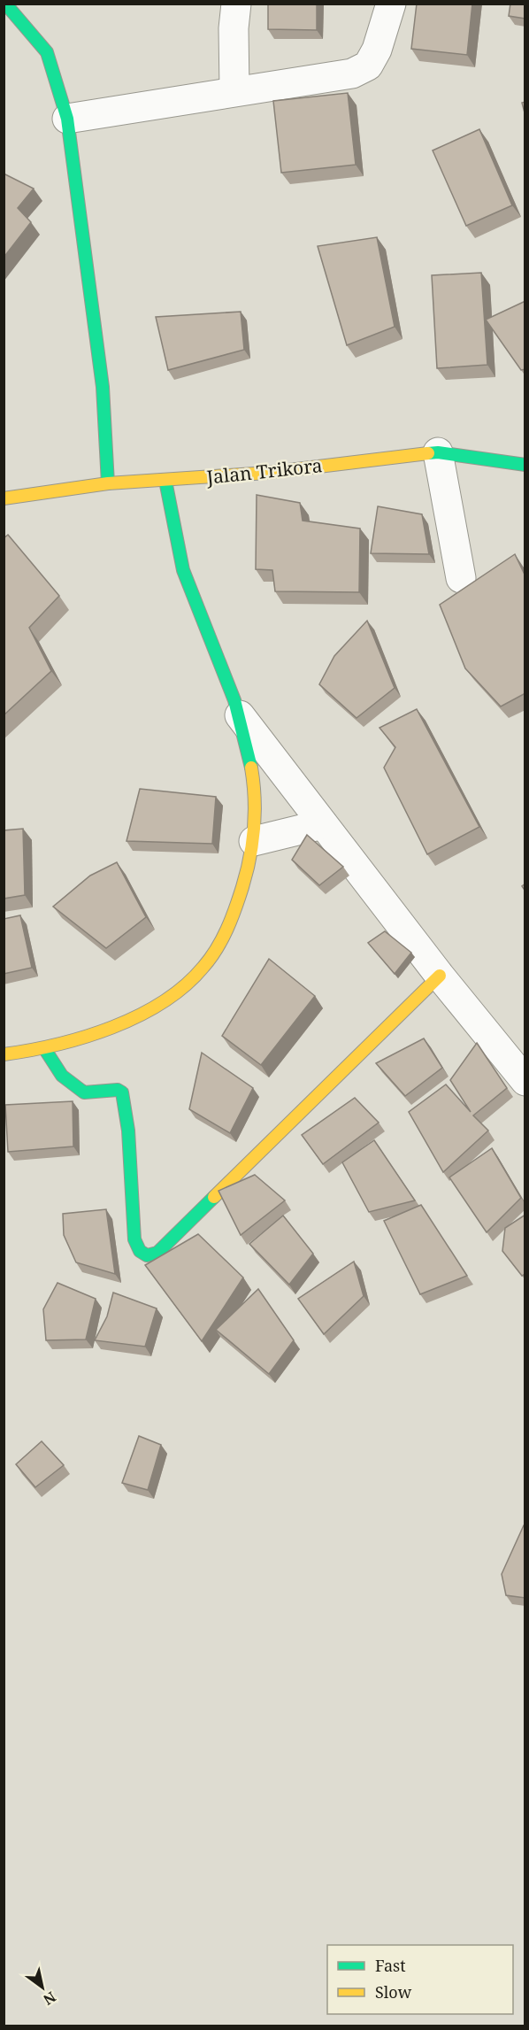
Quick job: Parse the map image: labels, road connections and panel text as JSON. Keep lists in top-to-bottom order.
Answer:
{
  "streets": {
    "street": ["Jalan Trikora"]
  },
  "legend": ["Fast", "Slow"],
  "north": "bottom right"
}
